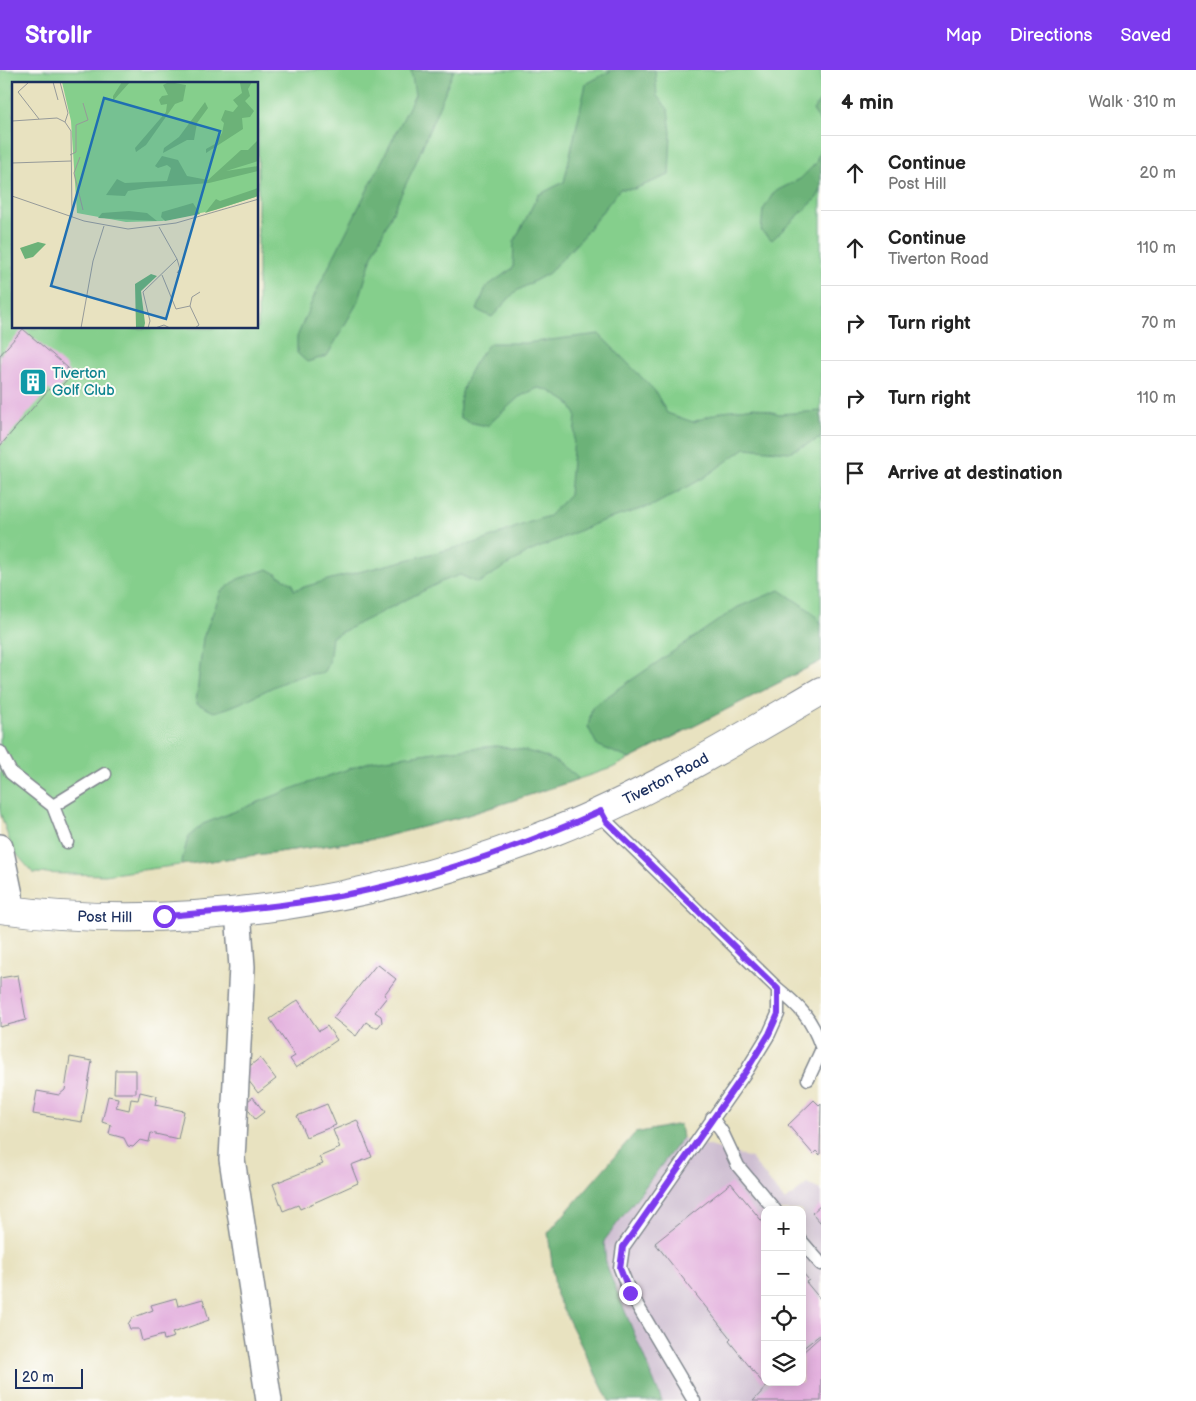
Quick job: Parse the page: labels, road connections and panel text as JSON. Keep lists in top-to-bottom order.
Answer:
{
  "streets": {
    "street": ["Tiverton Road", "Post Hill"]
  },
  "crossings": [
    ["Tiverton Road", "Post Hill"]
  ],
  "places": {
    "building": ["Tiverton Golf Club"]
  },
  "scale_bar": "20 m",
  "page": {
    "header": "Strollr",
    "nav": ["Map", "Directions", "Saved"],
    "heading": ["4 min", "Walk · 310 m"],
    "list": [
      ["Continue", "Post Hill", "20 m"],
      ["Continue", "Tiverton Road", "110 m"],
      ["Turn right", "70 m"],
      ["Turn right", "110 m"],
      "Arrive at destination"
    ],
    "map_buttons": ["+", "−"],
    "scale": "20 m"
  }
}
